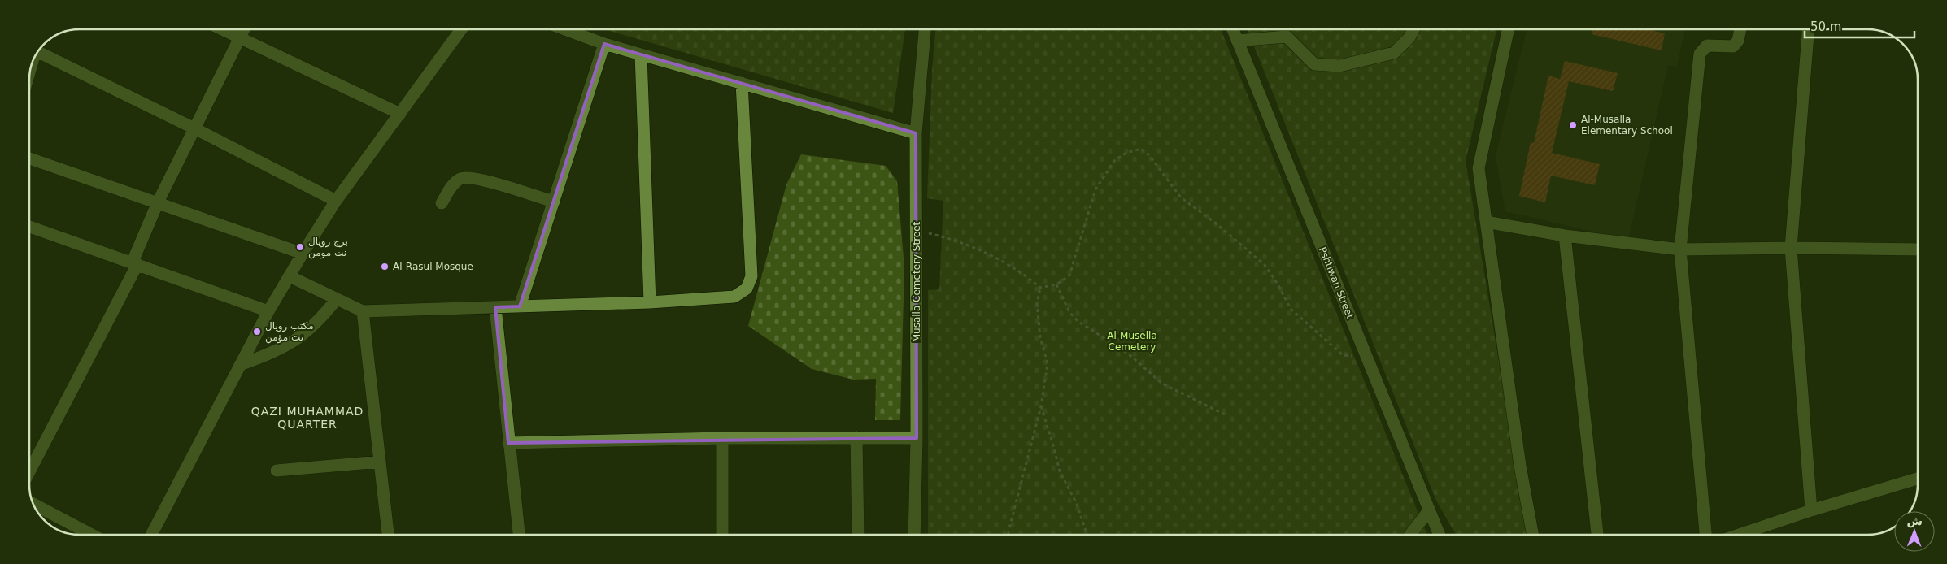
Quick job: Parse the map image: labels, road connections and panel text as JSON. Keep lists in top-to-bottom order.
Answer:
{
  "streets": {
    "street": ["Musalla Cemetery Street", "Pshtiwan Street"]
  },
  "districts": ["QAZI MUHAMMAD QUARTER"],
  "parks": ["Al-Musella Cemetery"],
  "places": [
    "Al-Musalla Elementary School",
    "برج رويال نت مومن",
    "Al-Rasul Mosque",
    "مكتب رويال نت مؤمن"
  ],
  "scale_bar": "50 m",
  "north": "top"
}
